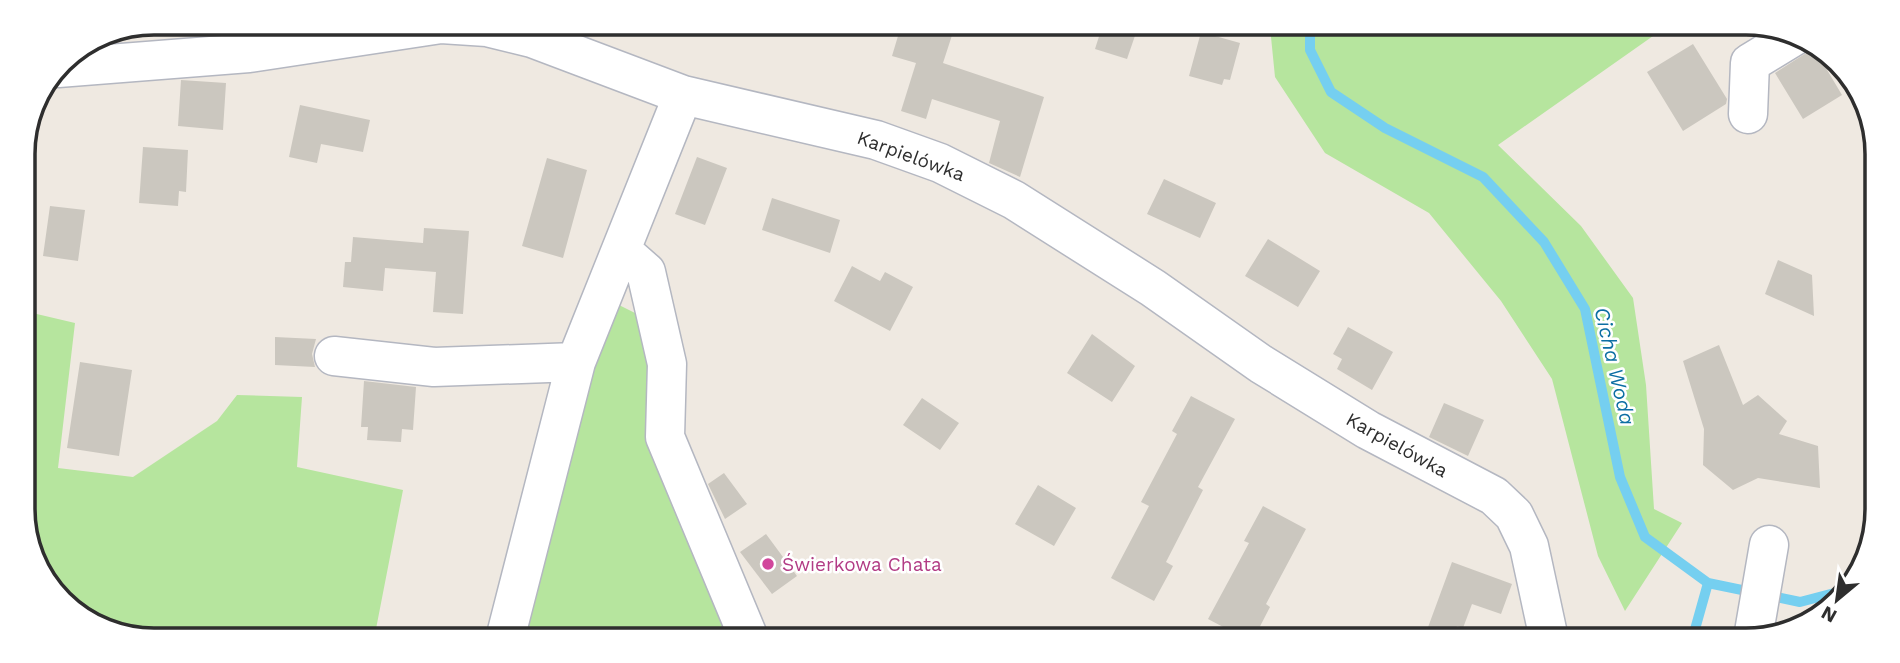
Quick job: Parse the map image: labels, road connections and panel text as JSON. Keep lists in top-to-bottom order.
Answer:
{
  "streets": {
    "street": ["Karpielówka"]
  },
  "water": ["Cicha Woda"],
  "places": ["Świerkowa Chata"],
  "north": "bottom left"
}
